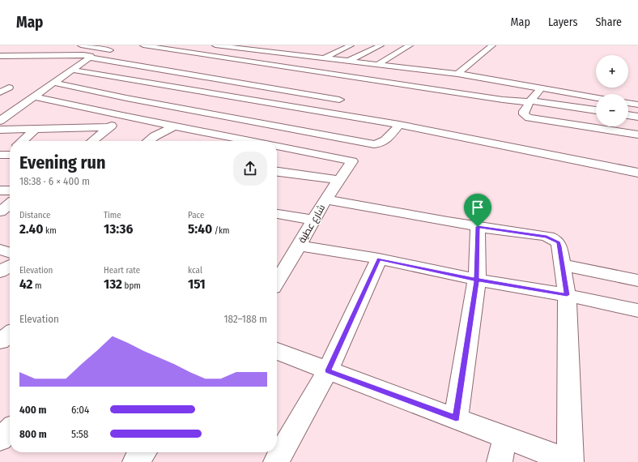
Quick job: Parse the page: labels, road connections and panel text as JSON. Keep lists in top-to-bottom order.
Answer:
{
  "streets": {
    "street": ["شارع عطية"]
  },
  "page": {
    "header": "Map",
    "nav": ["Map", "Layers", "Share"],
    "map_buttons": ["+", "−"],
    "heading": ["Evening run", "18:38 · 6 × 400 m"],
    "stats": [
      ["Distance", "2.40 km"],
      ["Time", "13:36"],
      ["Pace", "5:40 /km"],
      ["Elevation", "42 m"],
      ["Heart rate", "132 bpm"],
      ["kcal", "151"]
    ],
    "chart": ["Elevation", "182–188 m"],
    "list": [
      {
        "name": "400 m",
        "note": "6:04"
      },
      {
        "name": "800 m",
        "note": "5:58"
      }
    ]
  }
}
